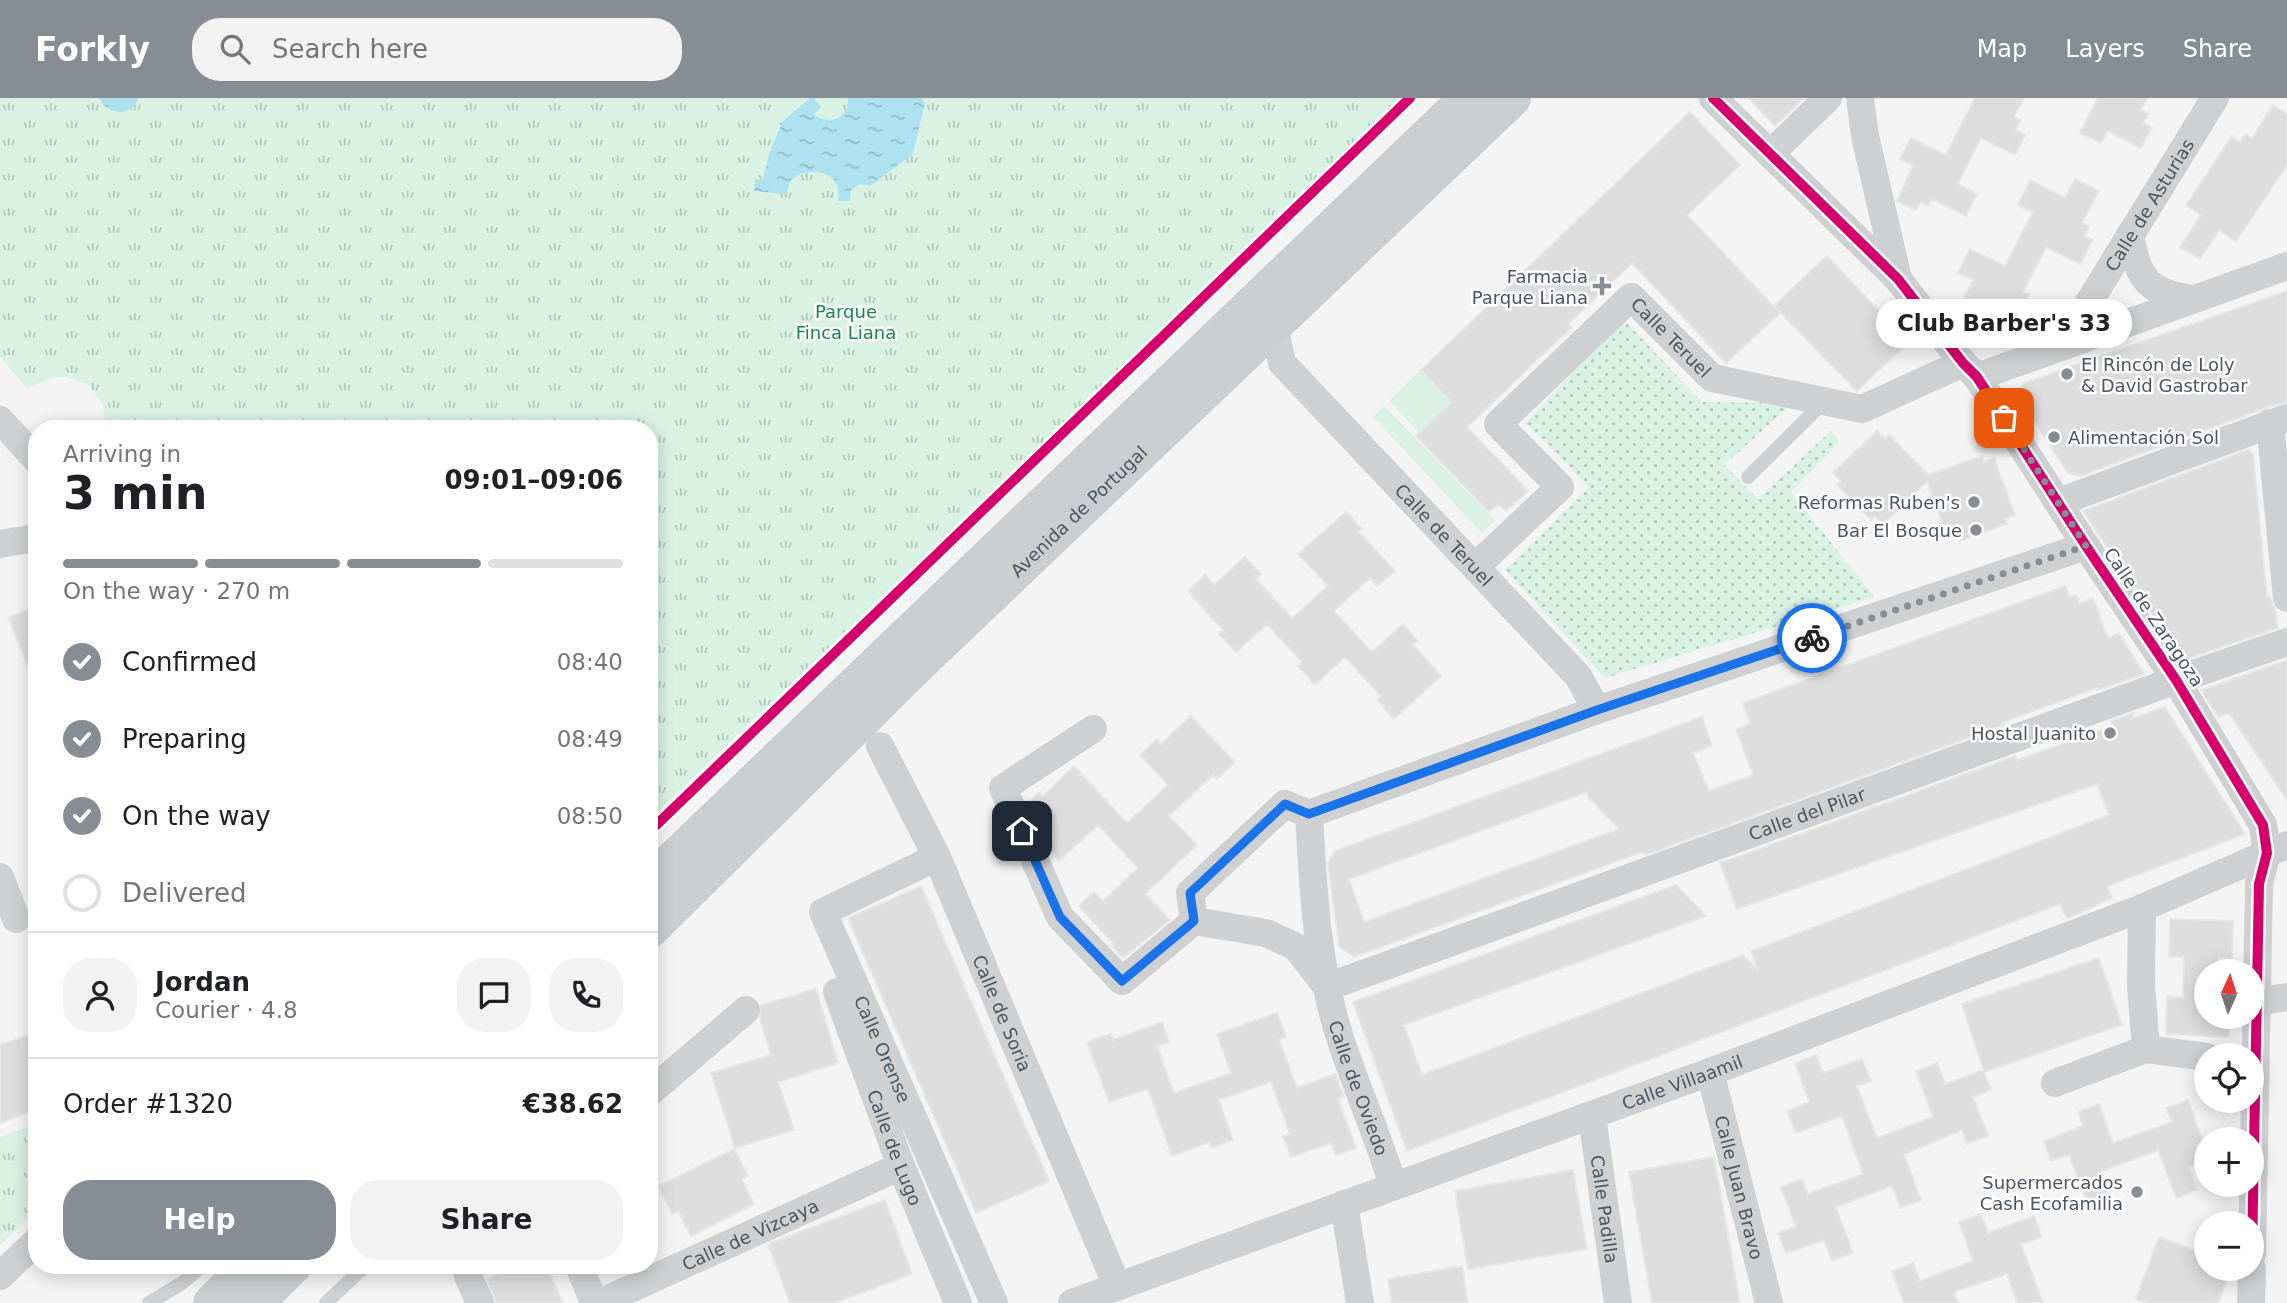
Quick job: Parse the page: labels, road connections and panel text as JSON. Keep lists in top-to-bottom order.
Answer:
{
  "streets": {
    "main road": ["Avenida de Portugal"],
    "street": [
      "Calle de Asturias",
      "Calle Teruel",
      "Calle de Teruel",
      "Calle de Zaragoza",
      "Calle del Pilar",
      "Calle de Soria",
      "Calle Orense",
      "Calle Villaamil",
      "Calle de Oviedo",
      "Calle de Lugo",
      "Calle Juan Bravo",
      "Calle Padilla",
      "Calle de Vizcaya"
    ]
  },
  "crossings": [
    ["Calle de Asturias", "Calle Teruel"],
    ["Calle Teruel", "Calle de Teruel"],
    ["Calle Teruel", "Calle de Zaragoza"],
    ["Avenida de Portugal", "Calle de Soria"],
    ["Calle de Zaragoza", "Calle del Pilar"],
    ["Calle de Zaragoza", "Calle Villaamil"],
    ["Calle del Pilar", "Calle de Oviedo"],
    ["Calle de Soria", "Calle Orense"],
    ["Calle de Soria", "Calle Villaamil"],
    ["Calle Villaamil", "Calle de Oviedo"],
    ["Calle Villaamil", "Calle Juan Bravo"],
    ["Calle Villaamil", "Calle Padilla"],
    ["Calle de Lugo", "Calle de Vizcaya"]
  ],
  "parks": ["Parque Finca Liana"],
  "places": {
    "health": ["Farmacia Parque Liana"],
    "other": [
      "El Rincón de Loly & David Gastrobar",
      "Club Barber's 33",
      "Alimentación Sol",
      "Reformas Ruben's",
      "Bar El Bosque",
      "Hostal Juanito",
      "Supermercados Cash Ecofamilia"
    ]
  },
  "north": "top",
  "page": {
    "header": "Forkly",
    "search": "Search here",
    "nav": ["Map", "Layers", "Share"],
    "bubble": "Club Barber's 33",
    "heading": ["3 min", "Arriving in", "09:01–09:06"],
    "panel": [
      "Jordan",
      "Courier · 4.8",
      "Order #1320",
      "€38.62"
    ],
    "bar": "On the way · 270 m",
    "list": [
      ["Confirmed", "08:40"],
      ["Preparing", "08:49"],
      ["On the way", "08:50"],
      "Delivered"
    ],
    "map_buttons": ["+", "−"],
    "buttons": ["Help", "Share"]
  }
}
